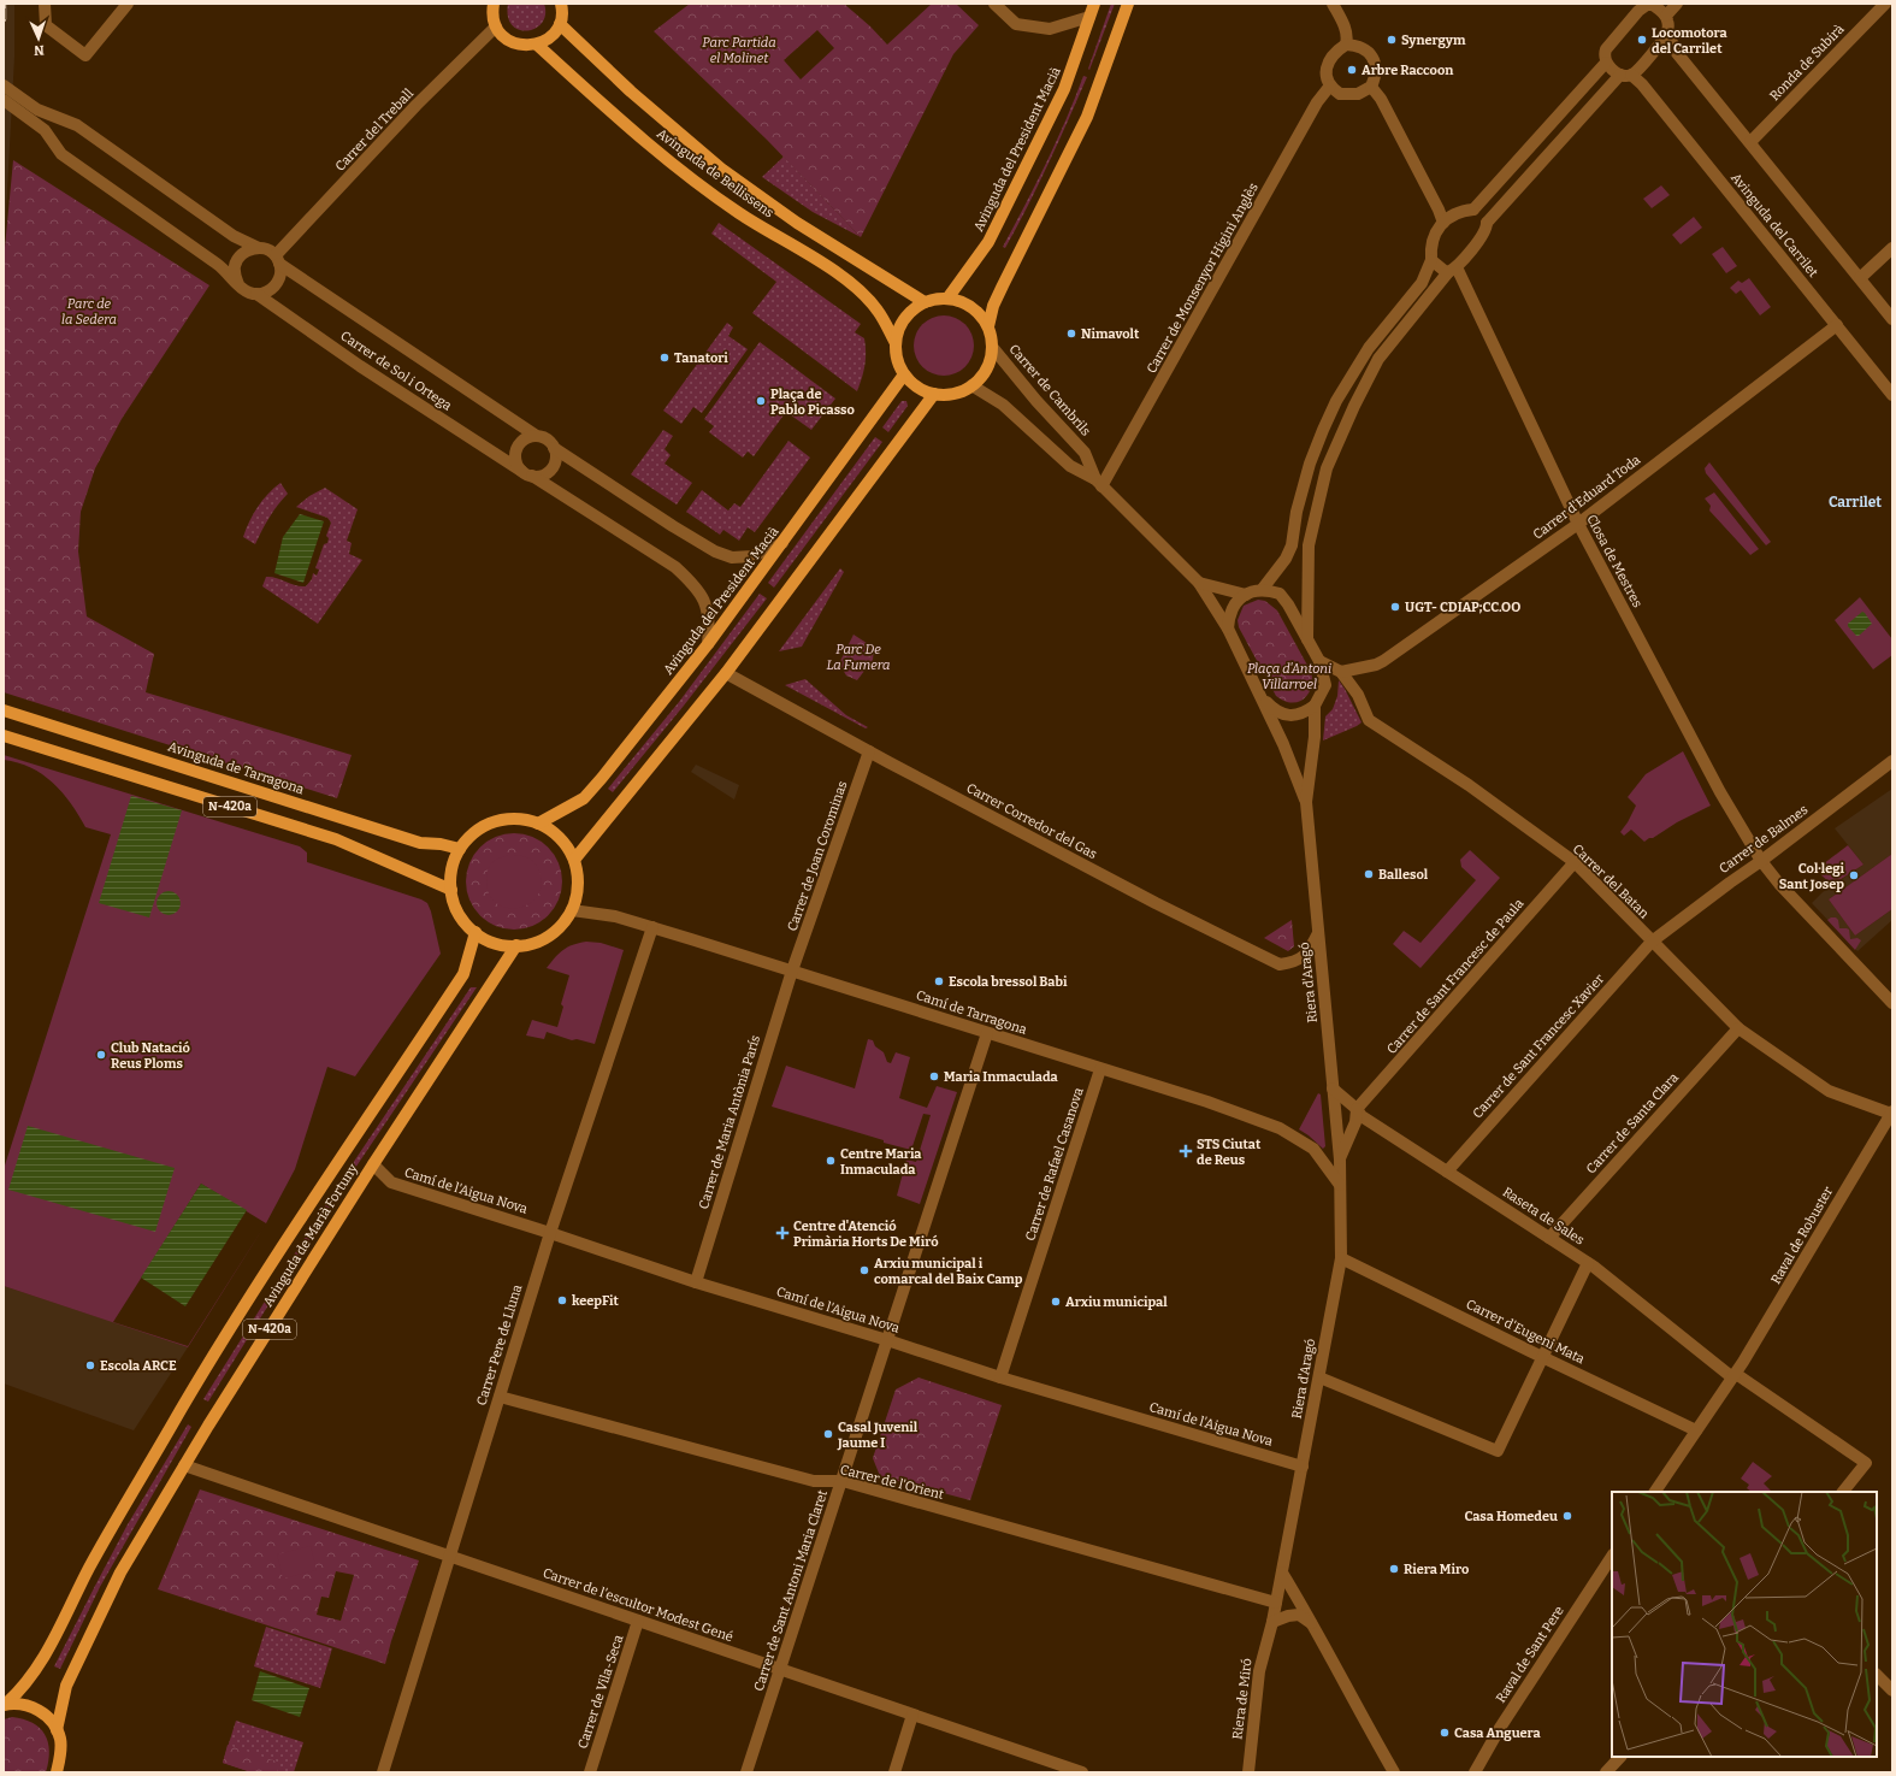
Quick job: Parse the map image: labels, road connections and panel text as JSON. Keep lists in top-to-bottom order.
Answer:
{
  "streets": {
    "main road": [
      "Avinguda del President Macià",
      "Avinguda de Bellissens",
      "Avinguda de Tarragona",
      "N-420a",
      "Avinguda de Marià Fortuny"
    ],
    "street": [
      "Ronda de Subirà",
      "Carrer del Treball",
      "Avinguda del Carrilet",
      "Carrer de Monsenyor Higini Anglès",
      "Carrer de Sol i Ortega",
      "Carrer de Cambrils",
      "Carrer d'Eduard Toda",
      "Closa de Mestres",
      "Carrer Corredor del Gas",
      "Carrer de Balmes",
      "Carrer de Joan Corominas",
      "Carrer del Batan",
      "Carrer de Sant Francesc de Paula",
      "Riera d'Aragó",
      "Camí de Tarragona",
      "Carrer de Sant Francesc Xavier",
      "Carrer de Maria Antònia París",
      "Carrer de Santa Clara",
      "Carrer de Rafael Casanova",
      "Camí de l'Aigua Nova",
      "Raseta de Sales",
      "Raval de Robuster",
      "Carrer d'Eugeni Mata",
      "Carrer Pere de Lluna",
      "Carrer de l'Orient",
      "Carrer de Sant Antoni Maria Claret",
      "Carrer de l'escultor Modest Gené",
      "Raval de Sant Pere",
      "Carrer de Vila-Seca",
      "Riera de Miró"
    ]
  },
  "crossings": [
    ["Carrer del Treball", "Carrer de Sol i Ortega"],
    ["Avinguda del President Macià", "Avinguda de Bellissens"],
    ["Avinguda del President Macià", "Carrer de Sol i Ortega"],
    ["Avinguda del President Macià", "Carrer de Cambrils"],
    ["Avinguda del President Macià", "Avinguda de Tarragona"],
    ["Avinguda del President Macià", "N-420a"],
    ["Avinguda del President Macià", "Camí de Tarragona"],
    ["Avinguda del President Macià", "Avinguda de Marià Fortuny"],
    ["Avinguda de Bellissens", "Carrer de Cambrils"],
    ["Avinguda del Carrilet", "Carrer d'Eduard Toda"],
    ["Carrer de Monsenyor Higini Anglès", "Carrer de Cambrils"],
    ["Carrer de Cambrils", "Riera d'Aragó"],
    ["Carrer d'Eduard Toda", "Closa de Mestres"],
    ["Carrer d'Eduard Toda", "Carrer del Batan"],
    ["Closa de Mestres", "Carrer de Balmes"],
    ["Avinguda de Tarragona", "N-420a"],
    ["Avinguda de Tarragona", "Camí de Tarragona"],
    ["Avinguda de Tarragona", "Avinguda de Marià Fortuny"],
    ["N-420a", "Camí de Tarragona"],
    ["N-420a", "Avinguda de Marià Fortuny"],
    ["Carrer Corredor del Gas", "Carrer de Joan Corominas"],
    ["Carrer Corredor del Gas", "Riera d'Aragó"],
    ["Carrer de Balmes", "Carrer del Batan"],
    ["Carrer de Balmes", "Carrer de Sant Francesc Xavier"],
    ["Carrer de Joan Corominas", "Camí de Tarragona"],
    ["Carrer de Joan Corominas", "Carrer de Maria Antònia París"],
    ["Carrer del Batan", "Carrer de Sant Francesc de Paula"],
    ["Carrer del Batan", "Carrer de Sant Francesc Xavier"],
    ["Carrer del Batan", "Carrer de Santa Clara"],
    ["Carrer del Batan", "Raval de Robuster"],
    ["Carrer de Sant Francesc de Paula", "Riera d'Aragó"],
    ["Carrer de Sant Francesc de Paula", "Raseta de Sales"],
    ["Riera d'Aragó", "Camí de Tarragona"],
    ["Riera d'Aragó", "Camí de l'Aigua Nova"],
    ["Riera d'Aragó", "Raseta de Sales"],
    ["Riera d'Aragó", "Carrer d'Eugeni Mata"],
    ["Riera d'Aragó", "Carrer de l'Orient"],
    ["Riera d'Aragó", "Riera de Miró"],
    ["Camí de Tarragona", "Carrer de Maria Antònia París"],
    ["Camí de Tarragona", "Carrer de Rafael Casanova"],
    ["Camí de Tarragona", "Avinguda de Marià Fortuny"],
    ["Camí de Tarragona", "Carrer Pere de Lluna"],
    ["Camí de Tarragona", "Carrer de Sant Antoni Maria Claret"],
    ["Carrer de Sant Francesc Xavier", "Raseta de Sales"],
    ["Carrer de Maria Antònia París", "Camí de l'Aigua Nova"],
    ["Carrer de Santa Clara", "Raseta de Sales"],
    ["Carrer de Rafael Casanova", "Camí de l'Aigua Nova"],
    ["Camí de l'Aigua Nova", "Avinguda de Marià Fortuny"],
    ["Camí de l'Aigua Nova", "Carrer Pere de Lluna"],
    ["Camí de l'Aigua Nova", "Carrer de Sant Antoni Maria Claret"],
    ["Raseta de Sales", "Raval de Robuster"],
    ["Avinguda de Marià Fortuny", "Carrer de l'escultor Modest Gené"],
    ["Carrer Pere de Lluna", "Carrer de l'Orient"],
    ["Carrer Pere de Lluna", "Carrer de l'escultor Modest Gené"],
    ["Carrer de l'Orient", "Carrer de Sant Antoni Maria Claret"],
    ["Carrer de l'Orient", "Riera de Miró"],
    ["Carrer de Sant Antoni Maria Claret", "Carrer de l'escultor Modest Gené"],
    ["Carrer de l'escultor Modest Gené", "Carrer de Vila-Seca"]
  ],
  "districts": ["Carrilet"],
  "parks": [
    "Parc Partida el Molinet",
    "Parc de la Sedera",
    "Parc De La Fumera",
    "Plaça d'Antoni Villarroel"
  ],
  "places": {
    "other": [
      "Synergym",
      "Locomotora del Carrilet",
      "Arbre Raccoon",
      "Nimavolt",
      "Tanatori",
      "Plaça de Pablo Picasso",
      "UGT- CDIAP;CC.OO",
      "Ballesol",
      "Col·legi Sant Josep",
      "Escola bressol Babi",
      "Club Natació Reus Ploms",
      "Maria Inmaculada",
      "Centre Maria Inmaculada",
      "Arxiu municipal i comarcal del Baix Camp",
      "keepFit",
      "Arxiu municipal",
      "Escola ARCE",
      "Casal Juvenil Jaume I",
      "Casa Homedeu",
      "Riera Miro",
      "Casa Anguera"
    ],
    "health": ["STS Ciutat de Reus", "Centre d'Atenció Primària Horts De Miró"]
  },
  "north": "bottom"
}
